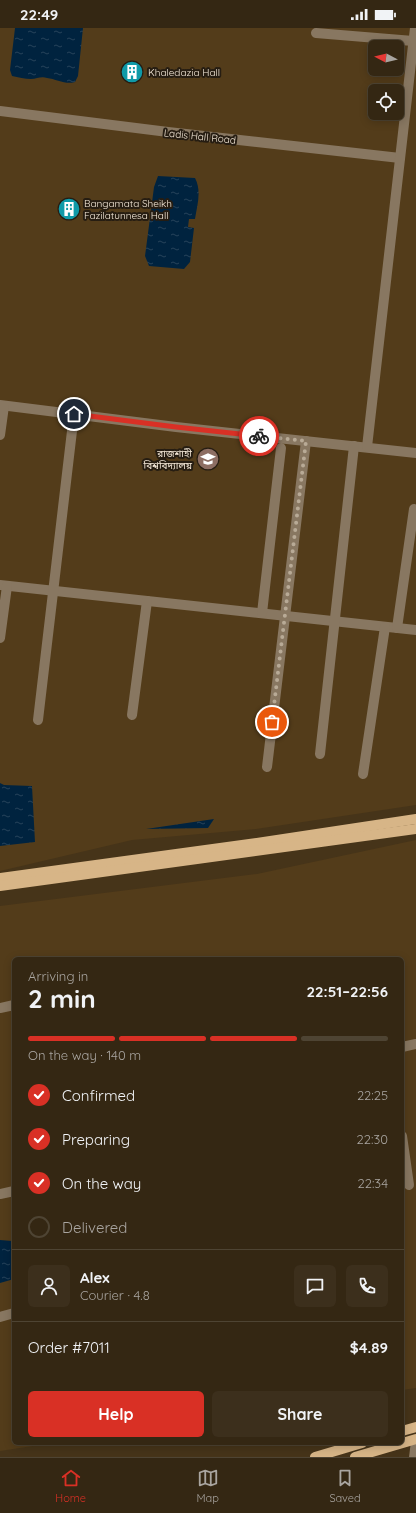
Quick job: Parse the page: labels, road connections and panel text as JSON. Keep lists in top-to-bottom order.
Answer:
{
  "streets": {
    "street": ["Ladis Hall Road"]
  },
  "places": {
    "building": ["Khaledazia Hall", "Bangamata Sheikh Fazilatunnesa Hall"],
    "school or university": ["রাজশাহী বিশ্ববিদ্যালয়"]
  },
  "north": "left",
  "page": {
    "status": "22:49",
    "heading": ["2 min", "Arriving in", "22:51–22:56"],
    "panel": [
      "Alex",
      "Courier · 4.8",
      "Order #7011",
      "$4.89"
    ],
    "bar": "On the way · 140 m",
    "list": [
      ["Confirmed", "22:25"],
      ["Preparing", "22:30"],
      ["On the way", "22:34"],
      "Delivered"
    ],
    "buttons": ["Help", "Share"],
    "tabs": ["Home", "Map", "Saved"]
  }
}
